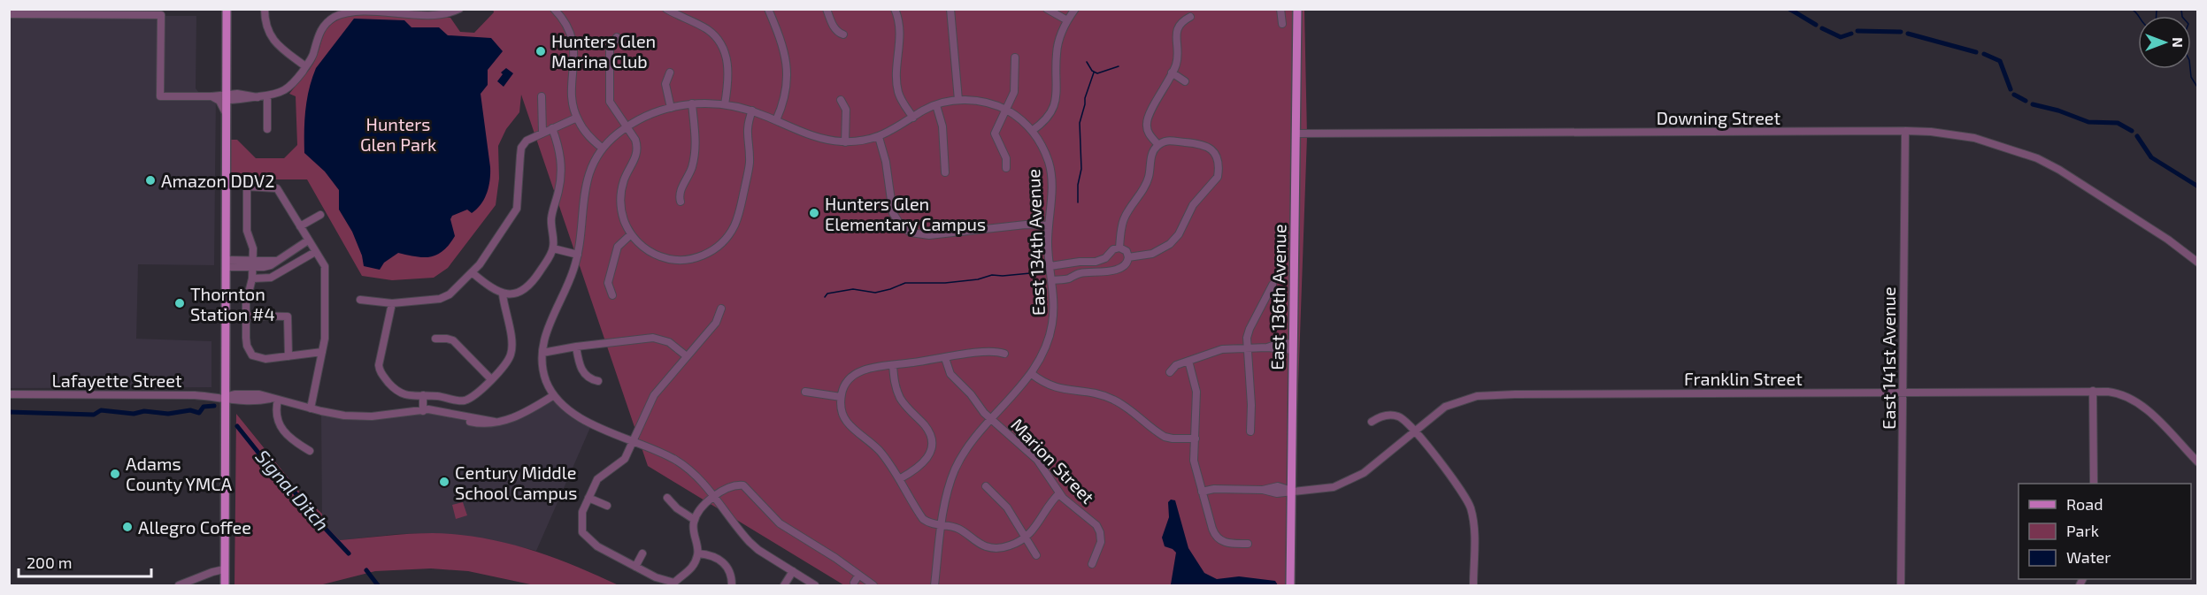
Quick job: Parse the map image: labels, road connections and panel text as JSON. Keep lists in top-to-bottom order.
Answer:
{
  "streets": {
    "main road": ["East 136th Avenue"],
    "street": [
      "Downing Street",
      "East 134th Avenue",
      "East 141st Avenue",
      "Franklin Street",
      "Lafayette Street",
      "Marion Street"
    ]
  },
  "crossings": [
    ["Downing Street", "East 136th Avenue"],
    ["Downing Street", "East 141st Avenue"],
    ["East 134th Avenue", "Marion Street"],
    ["East 136th Avenue", "Franklin Street"],
    ["East 141st Avenue", "Franklin Street"]
  ],
  "water": ["Signal Ditch"],
  "parks": ["Hunters Glen Park"],
  "places": [
    "Hunters Glen Marina Club",
    "Amazon DDV2",
    "Hunters Glen Elementary Campus",
    "Thornton Station #4",
    "Adams County YMCA",
    "Century Middle School Campus",
    "Allegro Coffee"
  ],
  "legend": ["Road", "Park", "Water"],
  "scale_bar": "200 m",
  "north": "right"
}
